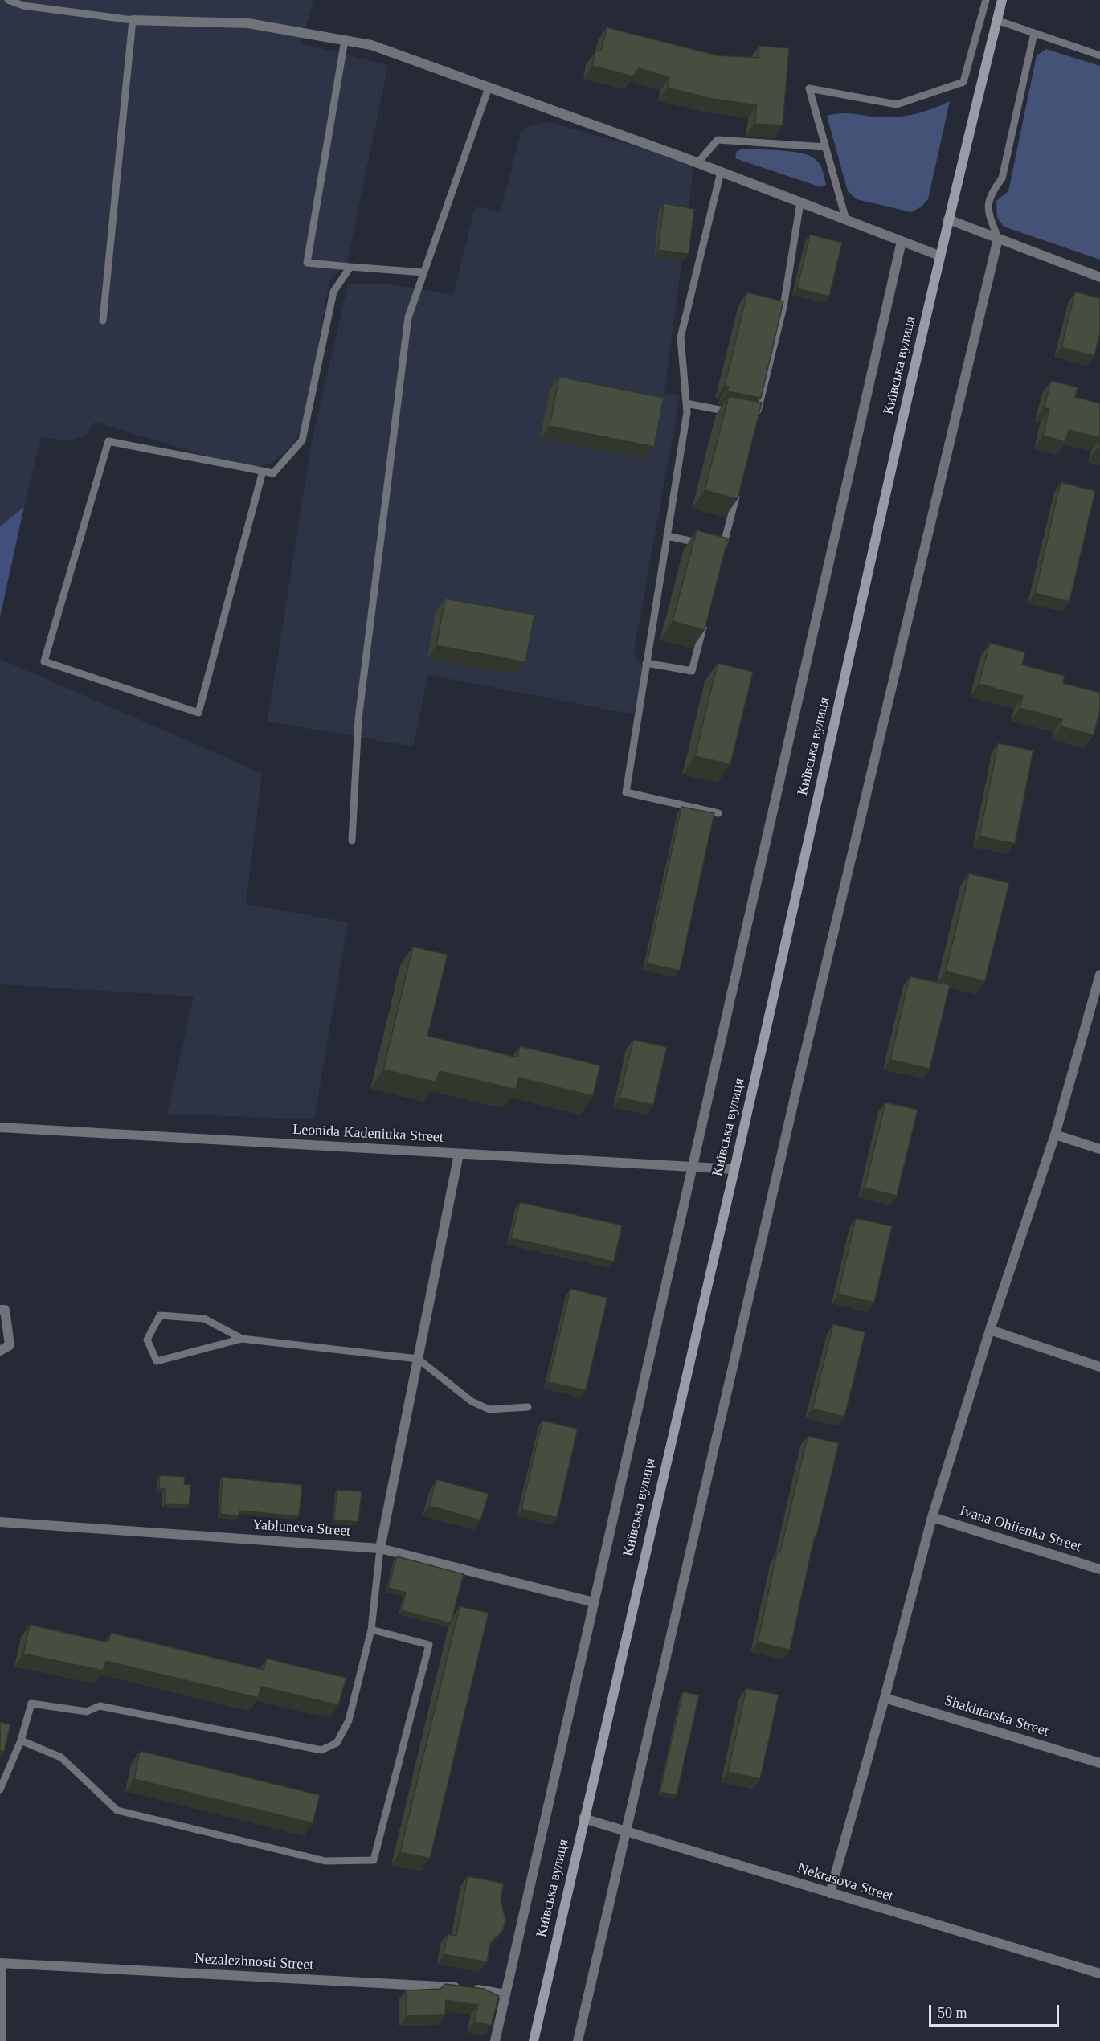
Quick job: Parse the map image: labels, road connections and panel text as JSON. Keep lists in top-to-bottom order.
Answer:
{
  "streets": {
    "main road": ["Київська вулиця"],
    "street": [
      "Leonida Kadeniuka Street",
      "Yabluneva Street",
      "Ivana Ohiienka Street",
      "Shakhtarska Street",
      "Nekrasova Street",
      "Nezalezhnosti Street"
    ]
  },
  "crossings": [
    ["Київська вулиця", "Leonida Kadeniuka Street"],
    ["Київська вулиця", "Nekrasova Street"]
  ],
  "scale_bar": "50 m"
}
